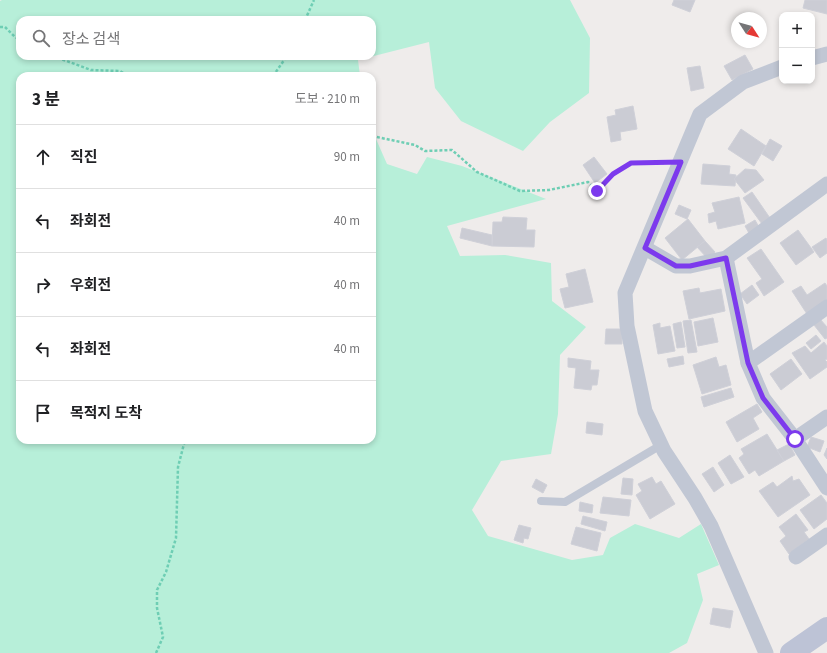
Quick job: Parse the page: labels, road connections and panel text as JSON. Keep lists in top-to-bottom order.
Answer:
{
  "north": "bottom right",
  "page": {
    "map_buttons": ["+", "−"],
    "search": "장소 검색",
    "heading": ["3 분", "도보 · 210 m"],
    "list": [
      ["직진", "90 m"],
      ["좌회전", "40 m"],
      ["우회전", "40 m"],
      ["좌회전", "40 m"],
      "목적지 도착"
    ]
  }
}
